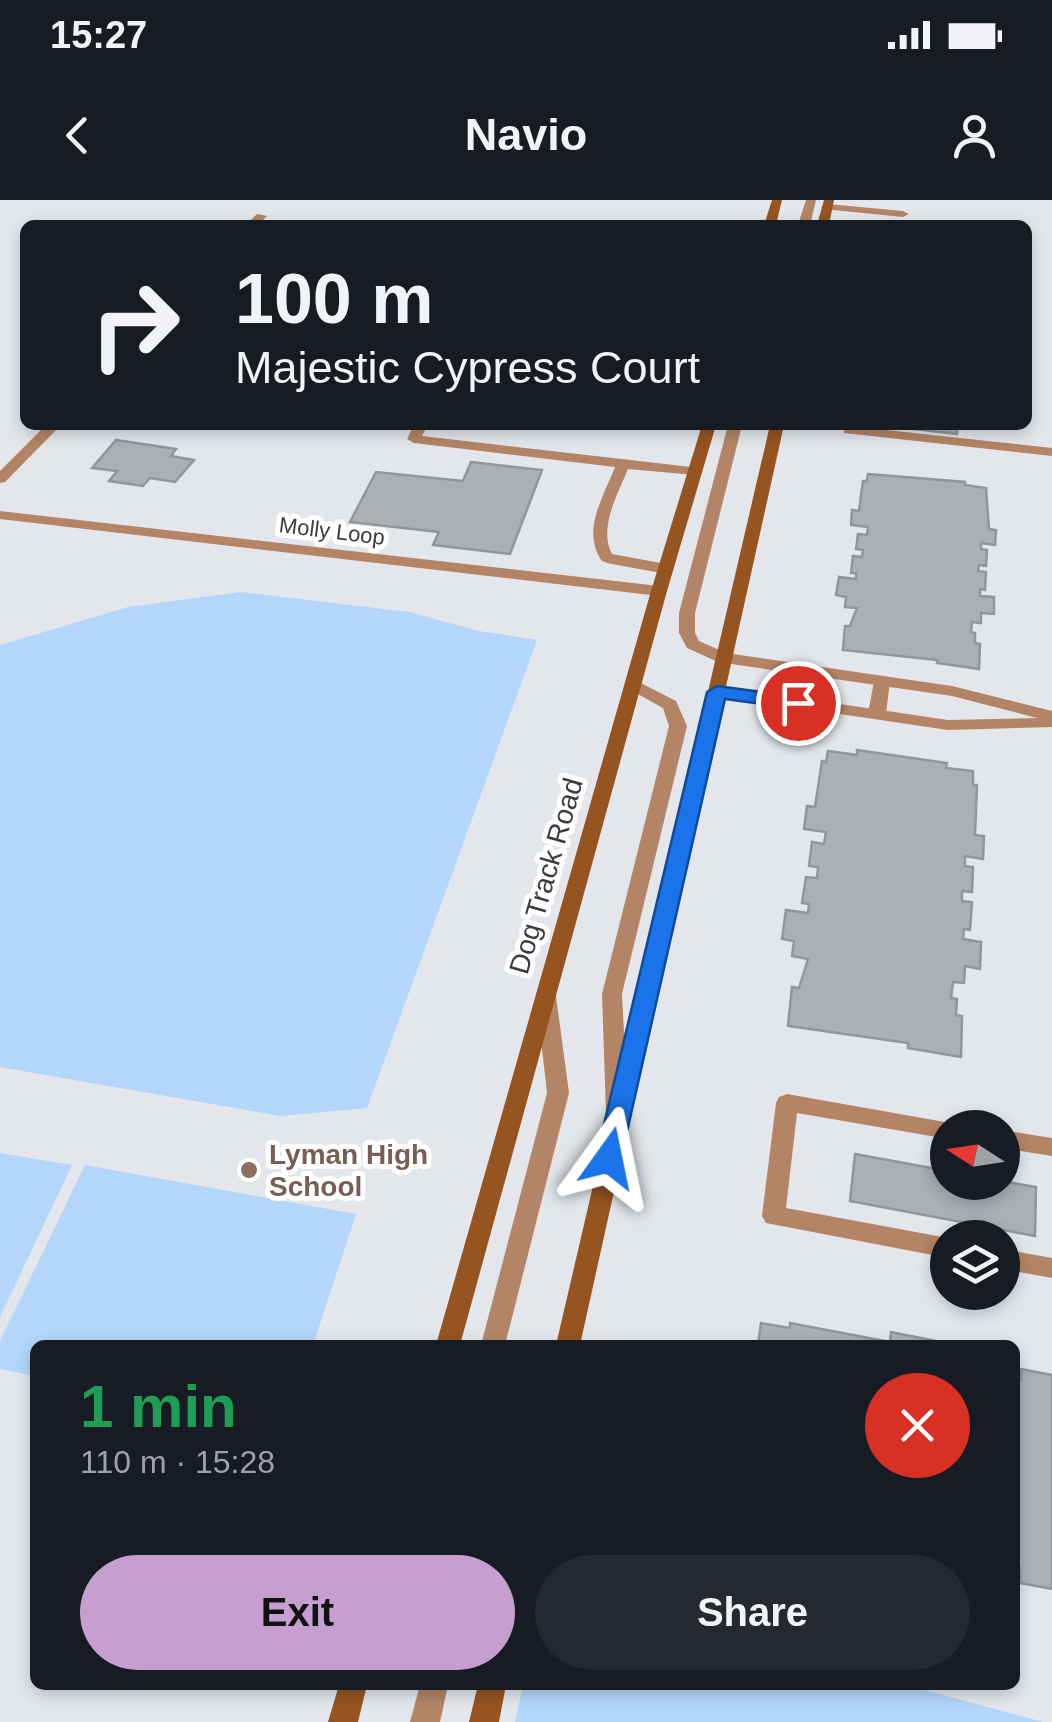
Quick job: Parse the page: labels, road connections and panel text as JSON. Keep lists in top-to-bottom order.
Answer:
{
  "streets": {
    "main road": ["Dog Track Road"],
    "street": ["Molly Loop"]
  },
  "crossings": [
    ["Molly Loop", "Dog Track Road"]
  ],
  "places": ["Lyman High School"],
  "north": "left",
  "page": {
    "status": "15:27",
    "header": "Navio",
    "turn": ["100 m", "Majestic Cypress Court"],
    "heading": ["1 min", "110 m · 15:28"],
    "buttons": ["Exit", "Share"]
  }
}
